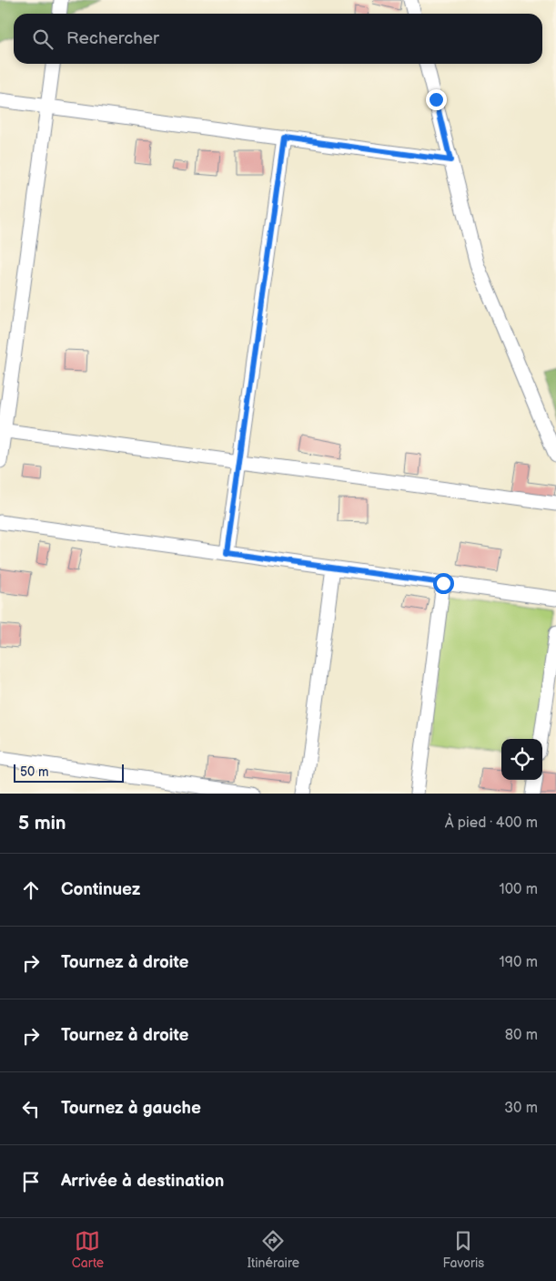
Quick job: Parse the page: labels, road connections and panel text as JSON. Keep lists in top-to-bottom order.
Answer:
{
  "scale_bar": "50 m",
  "page": {
    "search": "Rechercher",
    "scale": "50 m",
    "heading": ["5 min", "À pied · 400 m"],
    "list": [
      ["Continuez", "100 m"],
      ["Tournez à droite", "190 m"],
      ["Tournez à droite", "80 m"],
      ["Tournez à gauche", "30 m"],
      "Arrivée à destination"
    ],
    "nav": ["Carte", "Itinéraire", "Favoris"]
  }
}
